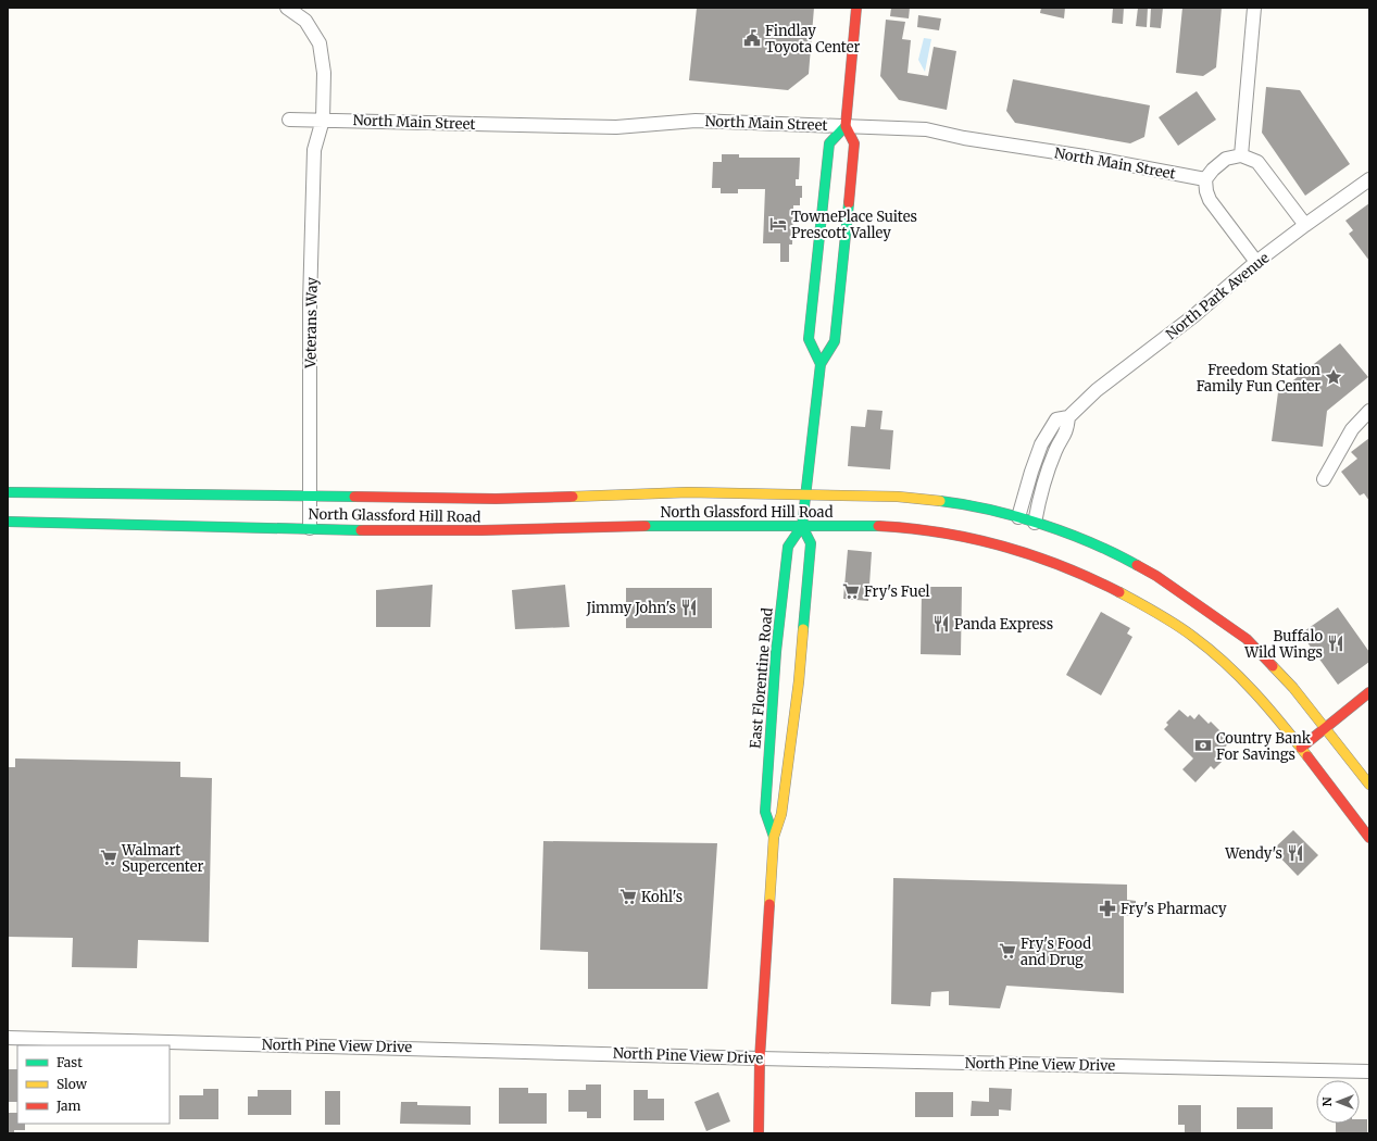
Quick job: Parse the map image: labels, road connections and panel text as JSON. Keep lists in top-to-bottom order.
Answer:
{
  "streets": {
    "main road": ["North Glassford Hill Road", "East Florentine Road"],
    "street": [
      "North Main Street",
      "North Park Avenue",
      "Veterans Way",
      "North Pine View Drive"
    ]
  },
  "crossings": [
    ["North Main Street", "Veterans Way"],
    ["North Main Street", "East Florentine Road"],
    ["Veterans Way", "North Glassford Hill Road"],
    ["North Glassford Hill Road", "East Florentine Road"],
    ["East Florentine Road", "North Pine View Drive"]
  ],
  "places": {
    "public building": ["Findlay Toyota Center"],
    "hotel": ["TownePlace Suites Prescott Valley"],
    "place": ["Freedom Station Family Fun Center"],
    "supermarket": [
      "Fry's Fuel",
      "Walmart Supercenter",
      "Kohl's",
      "Fry's Food and Drug"
    ],
    "restaurant": [
      "Jimmy John's",
      "Panda Express",
      "Buffalo Wild Wings",
      "Wendy's"
    ],
    "bank": ["Country Bank For Savings"],
    "pharmacy": ["Fry's Pharmacy"]
  },
  "legend": ["Fast", "Slow", "Jam"],
  "north": "left"
}
